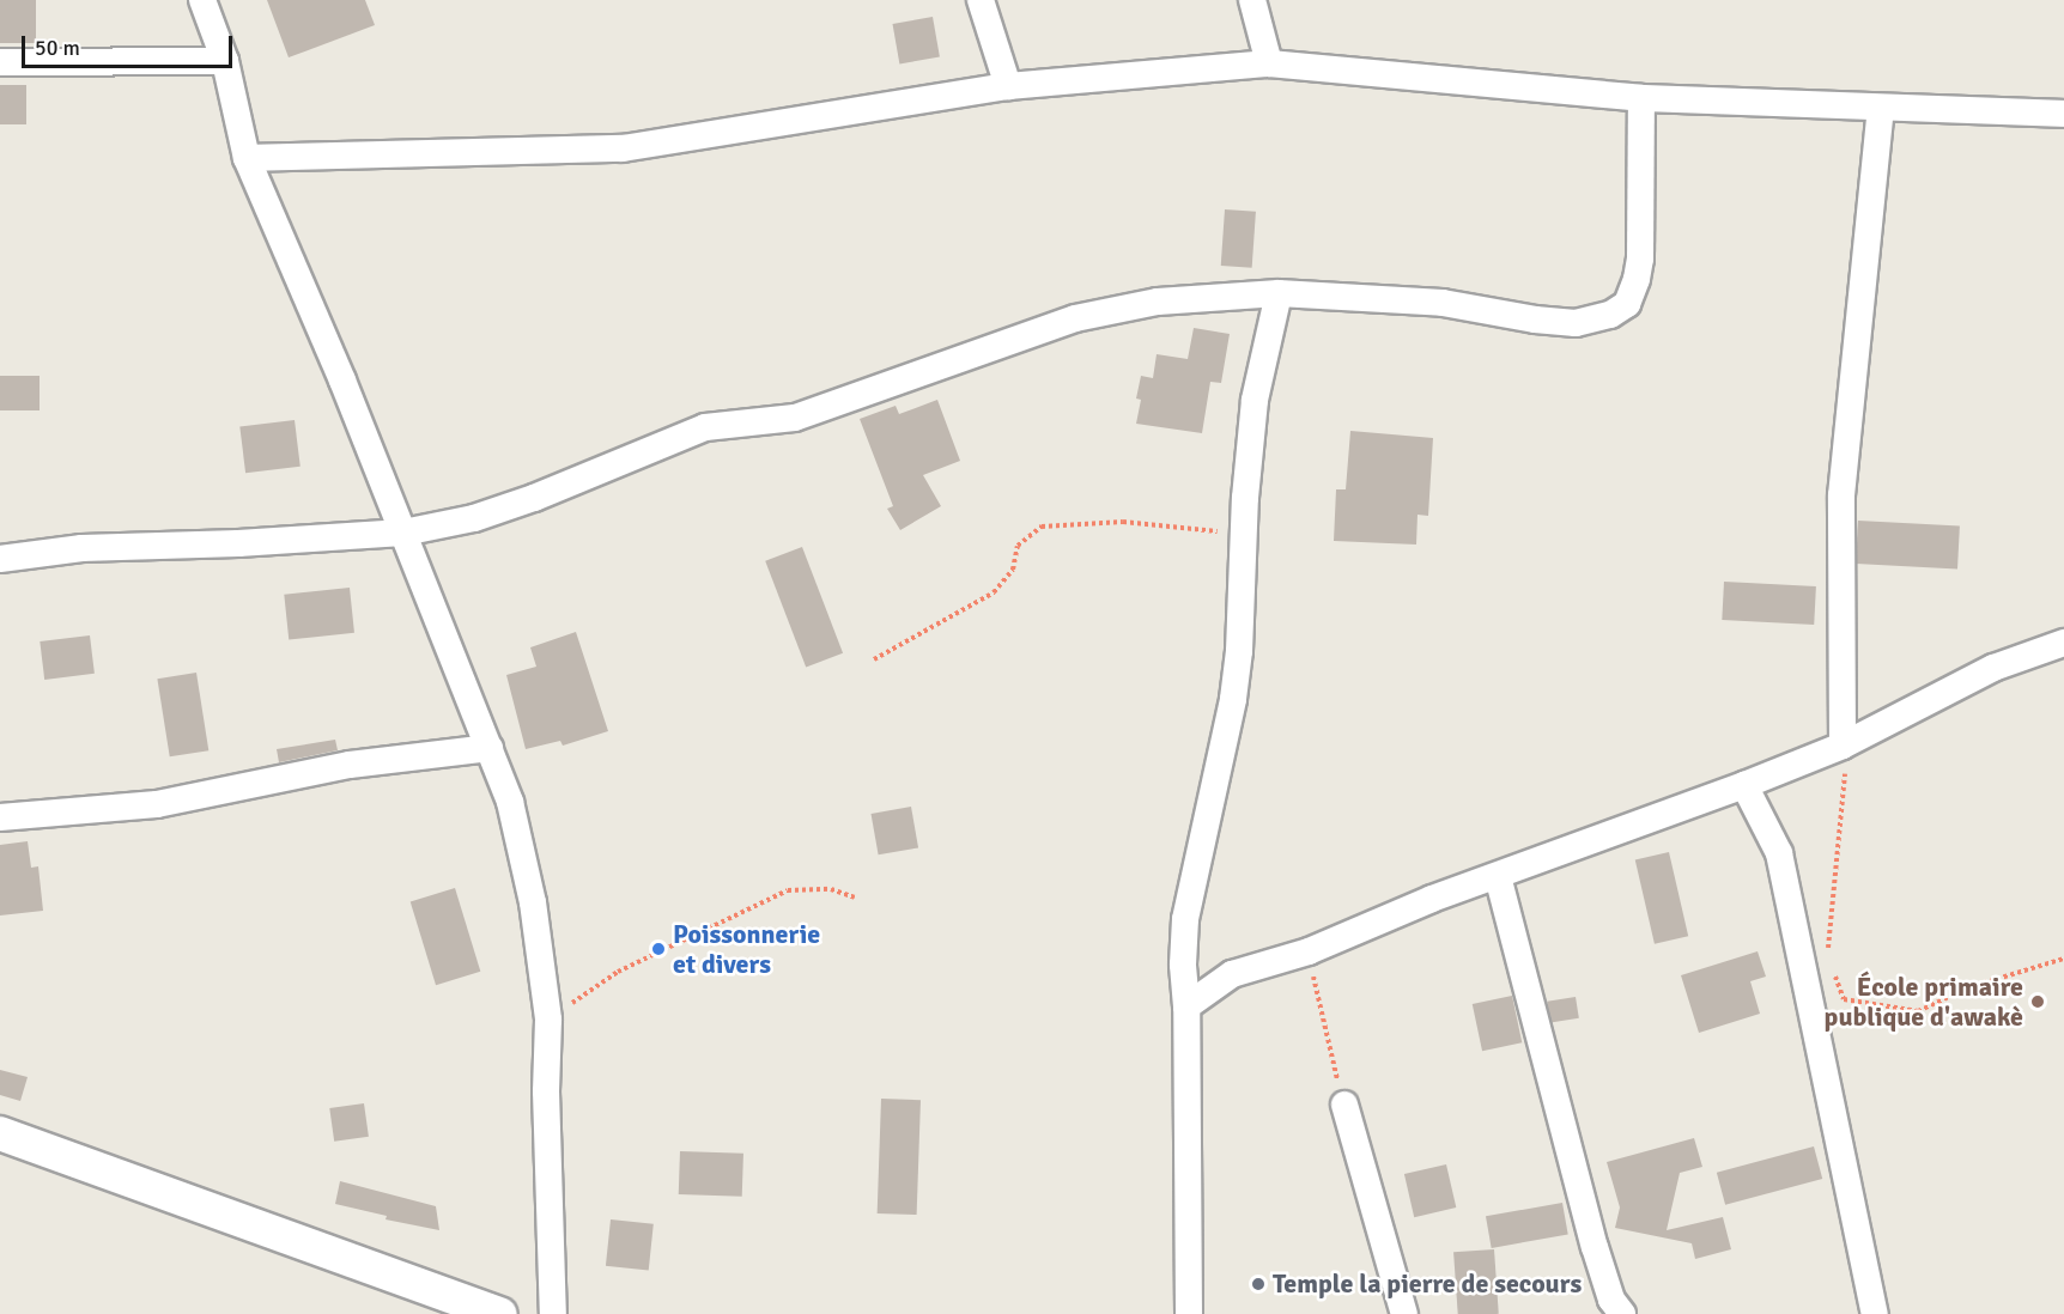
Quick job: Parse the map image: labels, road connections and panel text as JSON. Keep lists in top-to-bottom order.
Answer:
{
  "places": ["Poissonnerie et divers", "École primaire publique d'awakè", "Temple la pierre de secours"],
  "scale_bar": "50 m"
}
